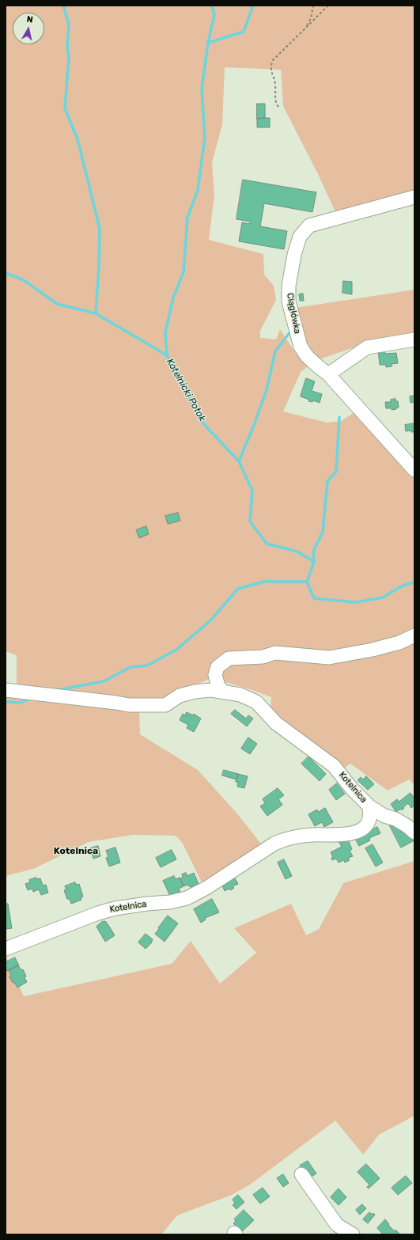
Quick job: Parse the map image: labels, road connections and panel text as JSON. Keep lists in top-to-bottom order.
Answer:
{
  "streets": {
    "street": ["Ciągłówka", "Kotelnica"]
  },
  "districts": ["Kotelnica"],
  "water": ["Kotelnicki Potok"],
  "north": "top"
}
